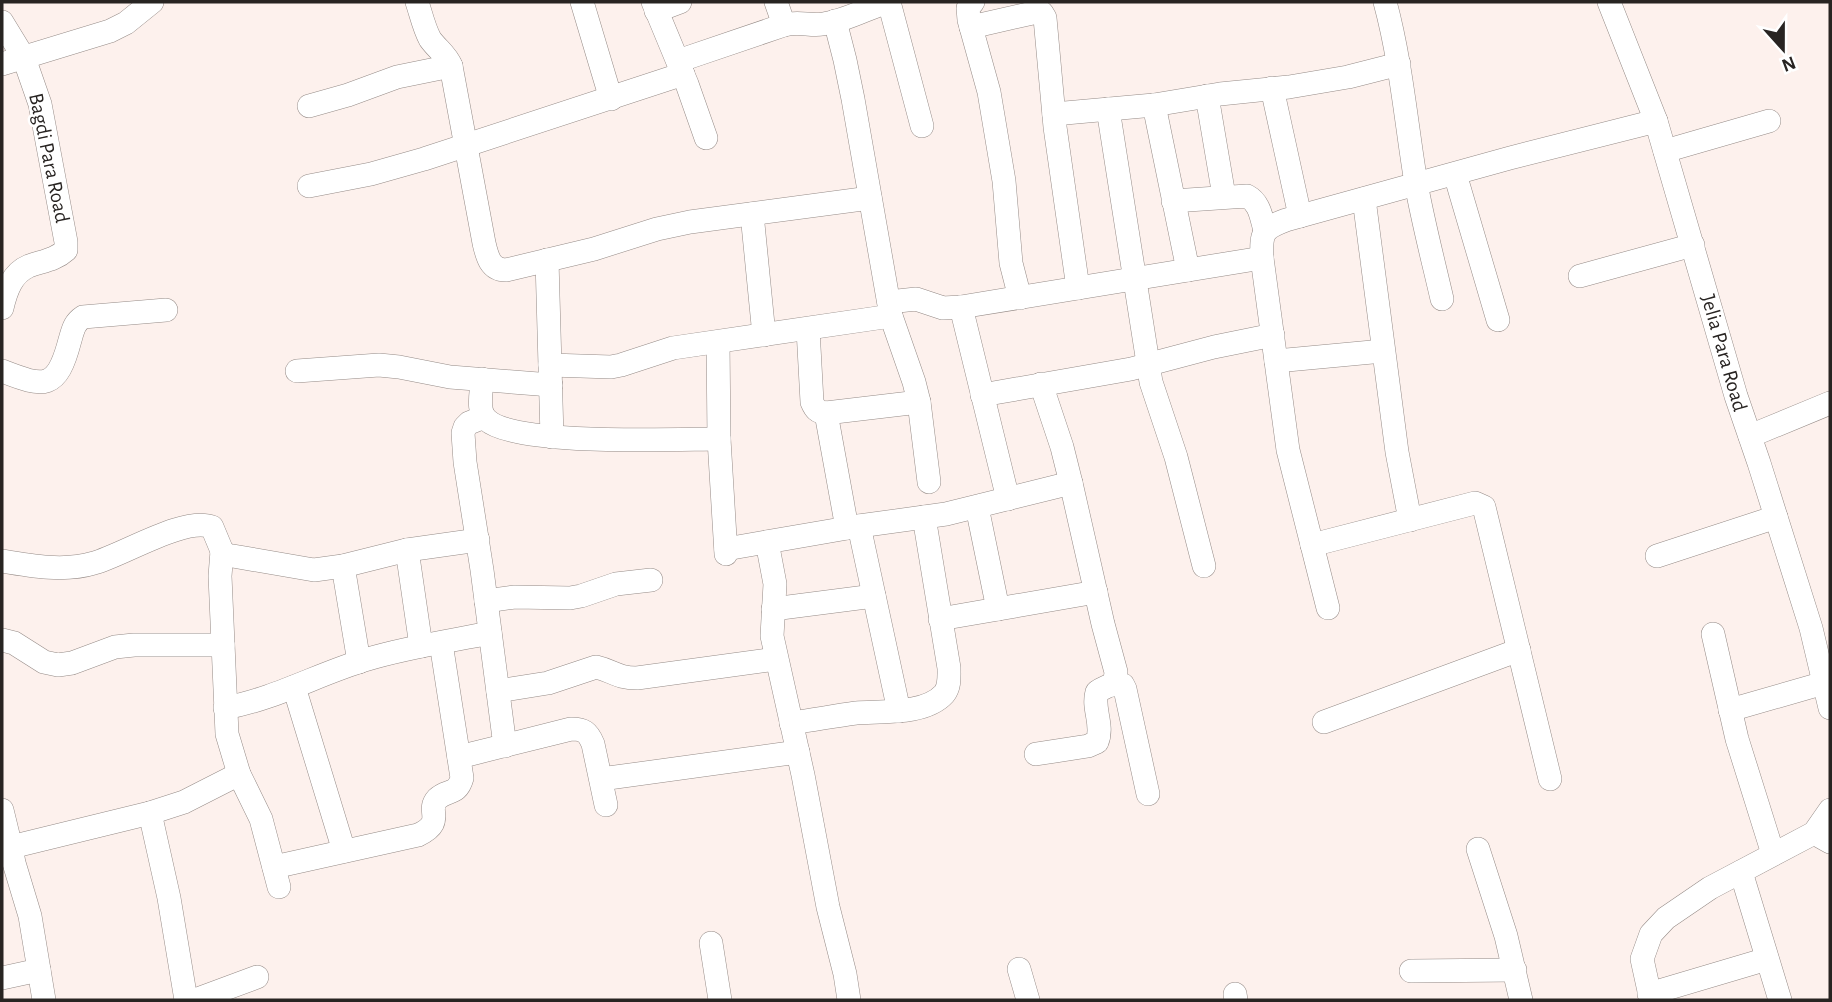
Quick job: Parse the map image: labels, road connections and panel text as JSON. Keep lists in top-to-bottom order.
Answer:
{
  "streets": {
    "street": ["Bagdi Para Road", "Jelia Para Road"]
  },
  "north": "bottom"
}
